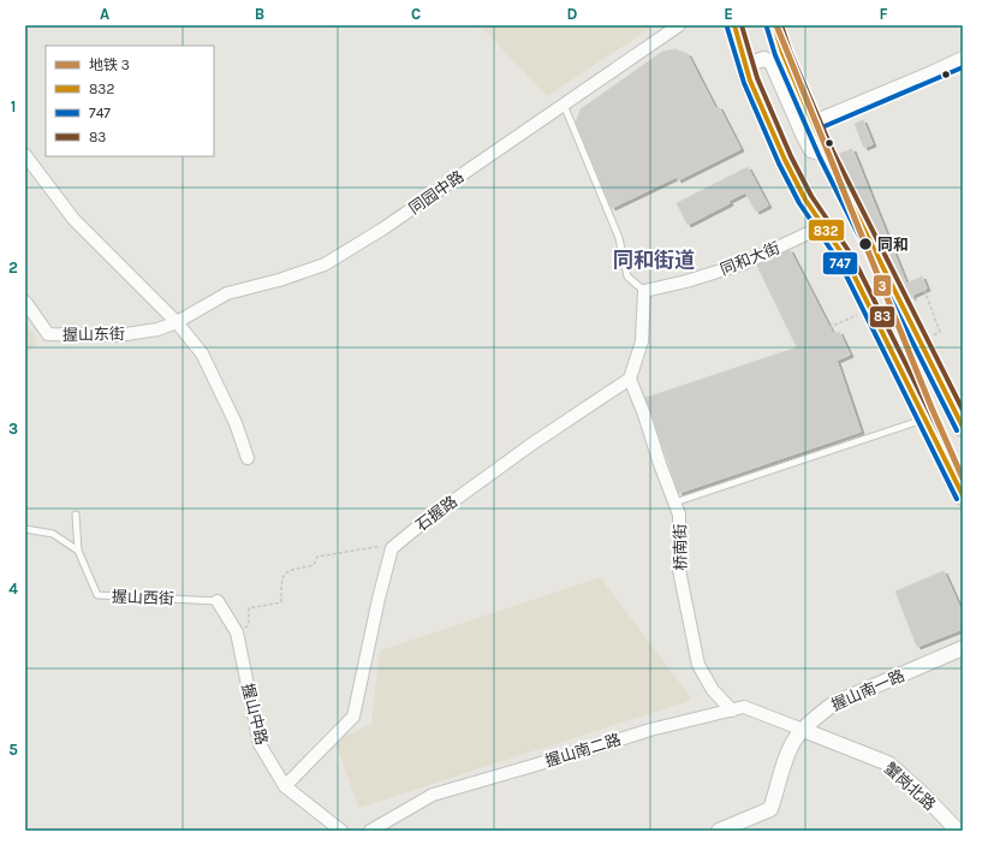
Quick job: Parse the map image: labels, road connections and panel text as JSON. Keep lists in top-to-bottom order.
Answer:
{
  "streets": {
    "street": [
      "同园中路",
      "同和大街",
      "握山东街",
      "石握路",
      "桥南街",
      "握山南一路",
      "握山中路",
      "握山南二路",
      "蟹岗北路"
    ],
    "lane": ["握山西街"]
  },
  "crossings": [
    ["同园中路", "握山东街"],
    ["石握路", "桥南街"],
    ["桥南街", "握山南二路"],
    ["握山西街", "握山中路"],
    ["握山南一路", "握山南二路"],
    ["握山南一路", "蟹岗北路"],
    ["握山南二路", "蟹岗北路"]
  ],
  "districts": ["同和街道"],
  "places": ["同和"],
  "lines": [
    "metro line 3",
    "transit line 832",
    "transit line 83",
    "transit line 747"
  ],
  "legend": [
    "地铁 3",
    "832",
    "747",
    "83"
  ],
  "grid": {
    "columns": [
      "A",
      "B",
      "C",
      "D",
      "E",
      "F"
    ],
    "rows": [
      "1",
      "2",
      "3",
      "4",
      "5"
    ]
  }
}
